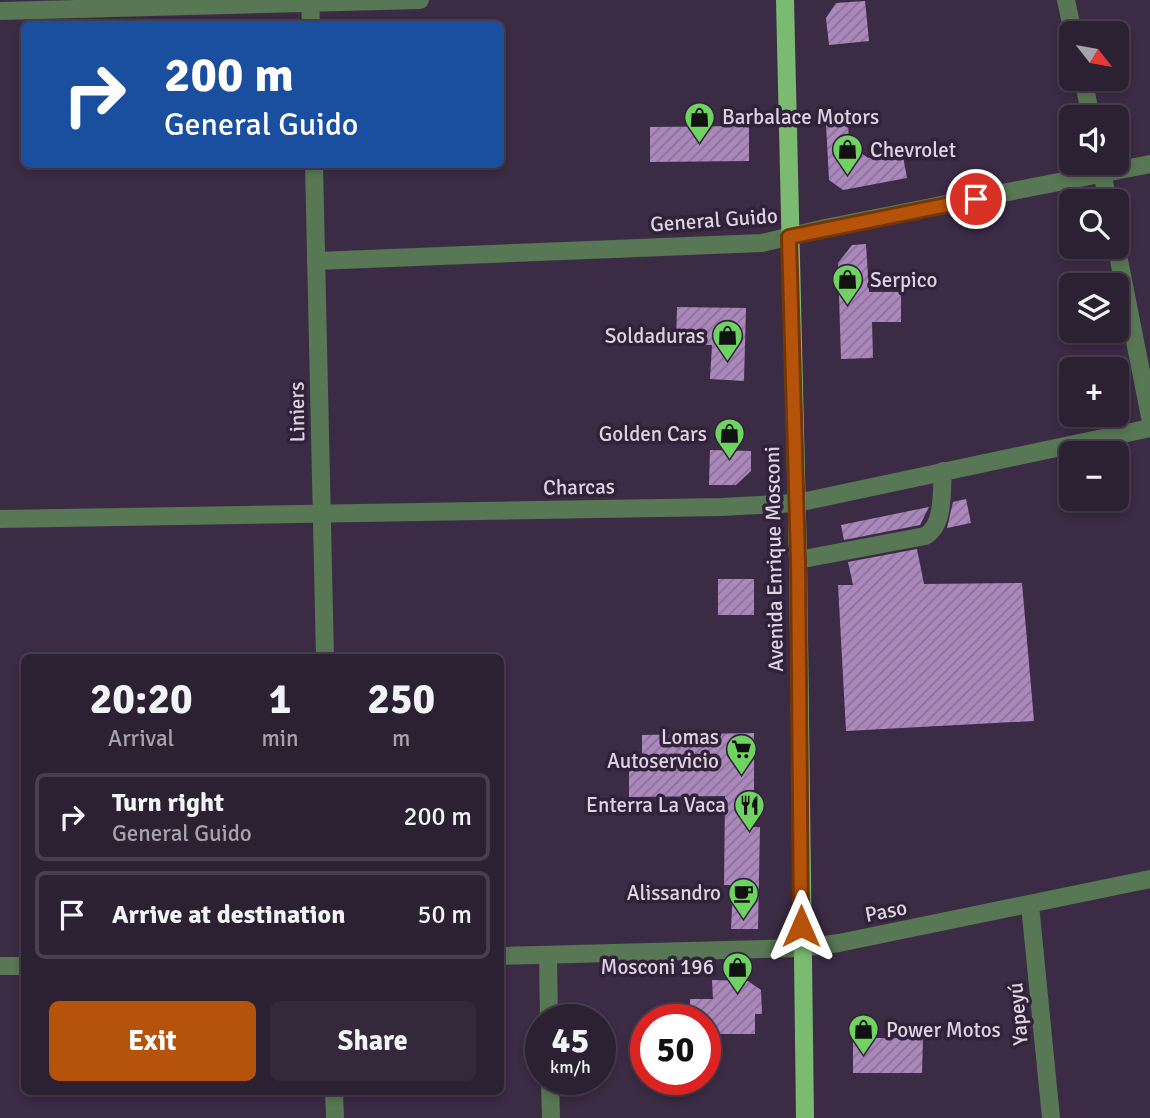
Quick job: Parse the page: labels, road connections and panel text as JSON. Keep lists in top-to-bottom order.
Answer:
{
  "streets": {
    "main road": ["Avenida Enrique Mosconi"],
    "street": [
      "General Guido",
      "Liniers",
      "Charcas",
      "Paso",
      "Yapeyú"
    ]
  },
  "crossings": [
    ["General Guido", "Liniers"],
    ["General Guido", "Avenida Enrique Mosconi"],
    ["Liniers", "Charcas"],
    ["Charcas", "Avenida Enrique Mosconi"],
    ["Avenida Enrique Mosconi", "Paso"],
    ["Paso", "Yapeyú"]
  ],
  "places": {
    "shop": [
      "Barbalace Motors",
      "Chevrolet",
      "Serpico",
      "Soldaduras",
      "Golden Cars",
      "Mosconi 196",
      "Power Motos"
    ],
    "supermarket": ["Lomas Autoservicio"],
    "restaurant": ["Enterra La Vaca"],
    "cafe": ["Alissandro"]
  },
  "north": "bottom right",
  "page": {
    "map_buttons": ["+", "−"],
    "turn": ["200 m", "General Guido"],
    "eta": [
      "20:20",
      "Arrival",
      "1",
      "min",
      "250",
      "m"
    ],
    "list": [
      {
        "name": "Turn right",
        "note": "General Guido",
        "value": "200 m"
      },
      {
        "name": "Arrive at destination",
        "value": "50 m"
      }
    ],
    "buttons": ["Exit", "Share"],
    "speed": "45 km/h",
    "limit": "50"
  }
}
